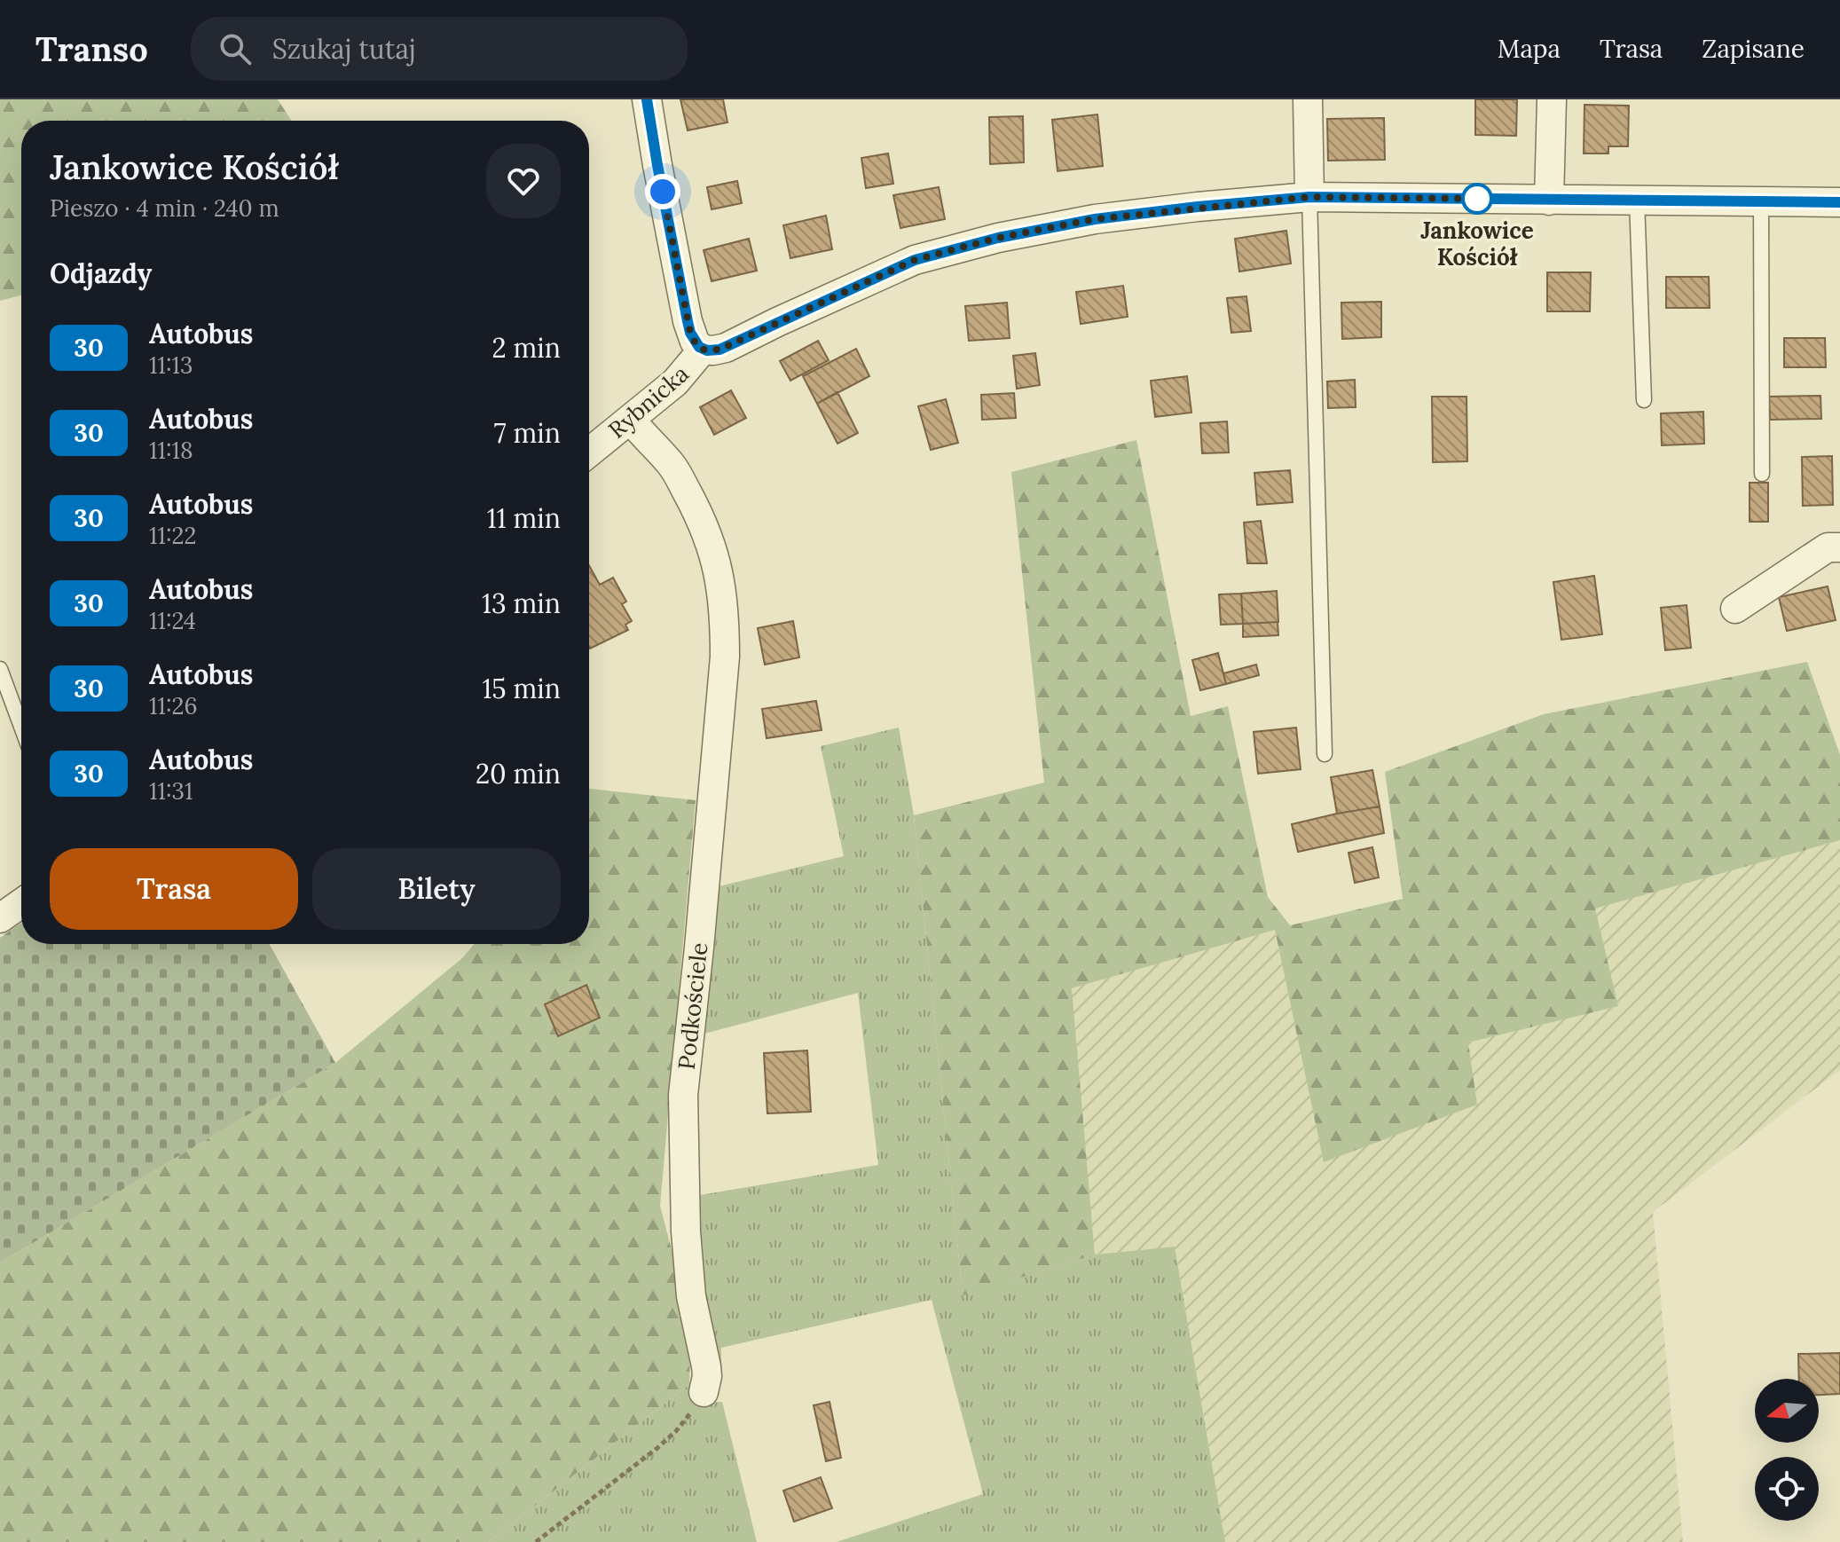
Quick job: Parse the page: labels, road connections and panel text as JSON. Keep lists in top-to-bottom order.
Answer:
{
  "streets": {
    "street": ["Rybnicka", "Podkościele"]
  },
  "crossings": [
    ["Rybnicka", "Podkościele"]
  ],
  "places": ["Jankowice Kościół"],
  "lines": ["bus line 30"],
  "north": "left",
  "page": {
    "header": "Transo",
    "search": "Szukaj tutaj",
    "nav": ["Mapa", "Trasa", "Zapisane"],
    "heading": [
      ["Jankowice Kościół", "Pieszo · 4 min · 240 m"],
      "Odjazdy"
    ],
    "list": [
      {
        "mark": "30",
        "name": "Autobus",
        "note": "11:13",
        "value": "2 min"
      },
      {
        "mark": "30",
        "name": "Autobus",
        "note": "11:18",
        "value": "7 min"
      },
      {
        "mark": "30",
        "name": "Autobus",
        "note": "11:22",
        "value": "11 min"
      },
      {
        "mark": "30",
        "name": "Autobus",
        "note": "11:24",
        "value": "13 min"
      },
      {
        "mark": "30",
        "name": "Autobus",
        "note": "11:26",
        "value": "15 min"
      },
      {
        "mark": "30",
        "name": "Autobus",
        "note": "11:31",
        "value": "20 min"
      }
    ],
    "buttons": ["Trasa", "Bilety"]
  }
}
